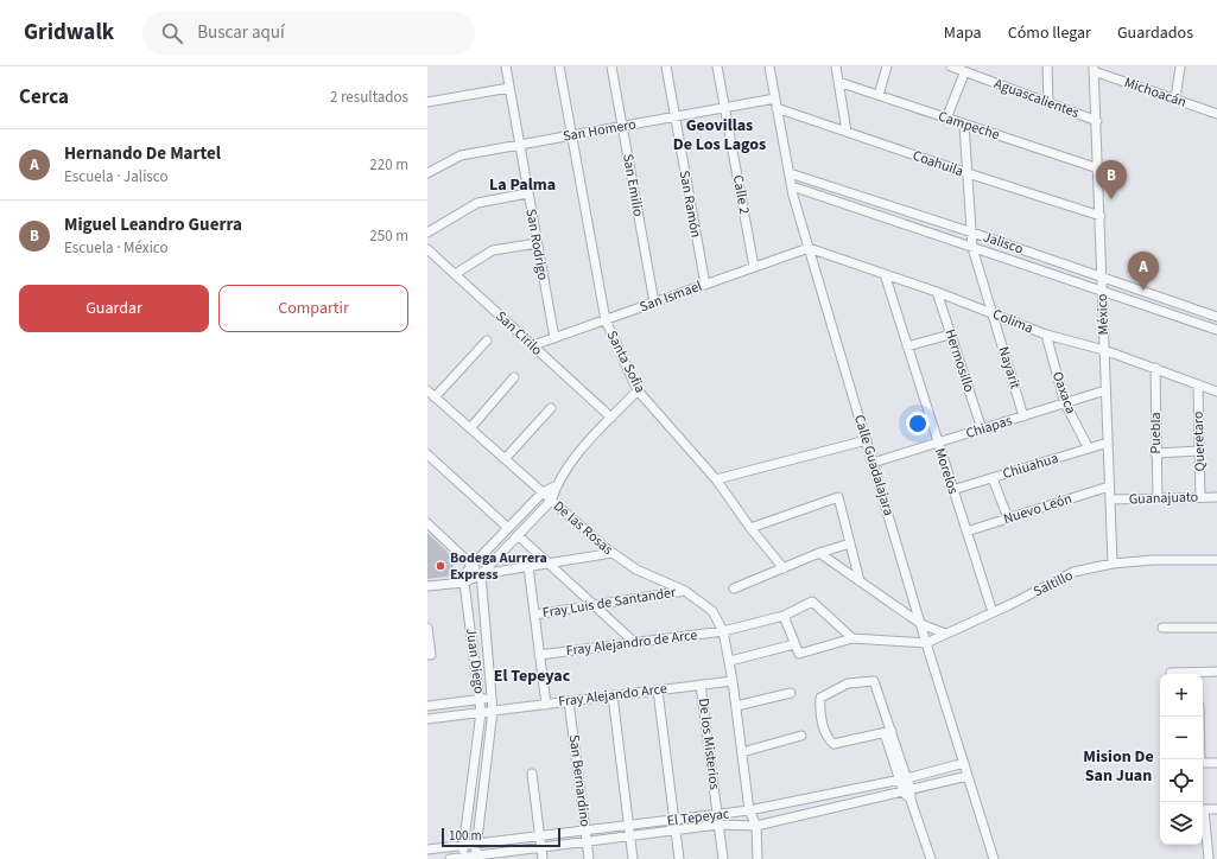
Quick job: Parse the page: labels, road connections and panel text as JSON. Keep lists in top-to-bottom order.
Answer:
{
  "streets": {
    "street": [
      "Michoacán",
      "Aguascalientes",
      "Campeche",
      "San Homero",
      "Coahuila",
      "San Emilio",
      "Calle 2",
      "San Ramón",
      "Jalisco",
      "San Rodrigo",
      "San Ismael",
      "México",
      "Colima",
      "San Cirilo",
      "Hermosillo",
      "Santa Sofia",
      "Nayarit",
      "Oaxaca",
      "Chiapas",
      "Puebla",
      "Queretaro",
      "Calle Guadalajara",
      "Chiuahua",
      "Morelos",
      "Guanajuato",
      "Nuevo León",
      "De las Rosas",
      "Saltillo",
      "Fray Luis de Santander",
      "Fray Alejandro de Arce",
      "Juan Diego",
      "Fray Alejando Arce",
      "De los Misterios",
      "San Bernardino",
      "El Tepeyac"
    ]
  },
  "crossings": [
    ["Michoacán", "México"],
    ["Aguascalientes", "México"],
    ["Campeche", "México"],
    ["Campeche", "Nayarit"],
    ["San Homero", "San Emilio"],
    ["San Homero", "Calle 2"],
    ["San Homero", "San Ramón"],
    ["San Homero", "San Rodrigo"],
    ["San Homero", "Santa Sofia"],
    ["San Homero", "Calle Guadalajara"],
    ["Coahuila", "México"],
    ["Coahuila", "Nayarit"],
    ["Coahuila", "Calle Guadalajara"],
    ["San Emilio", "San Ismael"],
    ["Calle 2", "San Ismael"],
    ["San Ramón", "San Ismael"],
    ["Jalisco", "México"],
    ["Jalisco", "Nayarit"],
    ["Jalisco", "Calle Guadalajara"],
    ["San Rodrigo", "San Ismael"],
    ["San Ismael", "Colima"],
    ["San Ismael", "San Cirilo"],
    ["San Ismael", "Santa Sofia"],
    ["San Ismael", "Calle Guadalajara"],
    ["México", "Colima"],
    ["México", "Chiapas"],
    ["México", "Chiuahua"],
    ["México", "Guanajuato"],
    ["México", "Nuevo León"],
    ["México", "Saltillo"],
    ["Colima", "Hermosillo"],
    ["Colima", "Nayarit"],
    ["Colima", "Oaxaca"],
    ["Colima", "Puebla"],
    ["Colima", "Queretaro"],
    ["Colima", "Calle Guadalajara"],
    ["Colima", "Morelos"],
    ["Hermosillo", "Chiapas"],
    ["Nayarit", "Chiapas"],
    ["Oaxaca", "Chiapas"],
    ["Oaxaca", "Chiuahua"],
    ["Chiapas", "Calle Guadalajara"],
    ["Chiapas", "Morelos"],
    ["Puebla", "Guanajuato"],
    ["Queretaro", "Guanajuato"],
    ["Calle Guadalajara", "Saltillo"],
    ["Calle Guadalajara", "El Tepeyac"],
    ["Chiuahua", "Morelos"],
    ["Morelos", "Nuevo León"],
    ["Morelos", "Saltillo"],
    ["De las Rosas", "Fray Luis de Santander"],
    ["De las Rosas", "Fray Alejandro de Arce"],
    ["De las Rosas", "Fray Alejando Arce"],
    ["De las Rosas", "El Tepeyac"],
    ["Juan Diego", "Fray Alejando Arce"],
    ["Juan Diego", "El Tepeyac"],
    ["Fray Alejando Arce", "De los Misterios"],
    ["Fray Alejando Arce", "San Bernardino"],
    ["De los Misterios", "El Tepeyac"],
    ["San Bernardino", "El Tepeyac"]
  ],
  "districts": [
    "Geovillas De Los Lagos",
    "La Palma",
    "El Tepeyac",
    "Mision De San Juan"
  ],
  "places": ["Bodega Aurrera Express"],
  "scale_bar": "100 m",
  "page": {
    "header": "Gridwalk",
    "search": "Buscar aquí",
    "nav": ["Mapa", "Cómo llegar", "Guardados"],
    "heading": ["Cerca", "2 resultados"],
    "list": [
      {
        "mark": "A",
        "name": "Hernando De Martel",
        "note": "Escuela · Jalisco",
        "value": "220 m"
      },
      {
        "mark": "B",
        "name": "Miguel Leandro Guerra",
        "note": "Escuela · México",
        "value": "250 m"
      }
    ],
    "pins": ["B", "A"],
    "buttons": ["Guardar", "Compartir"],
    "map_buttons": ["+", "−"],
    "scale": "100 m"
  }
}
